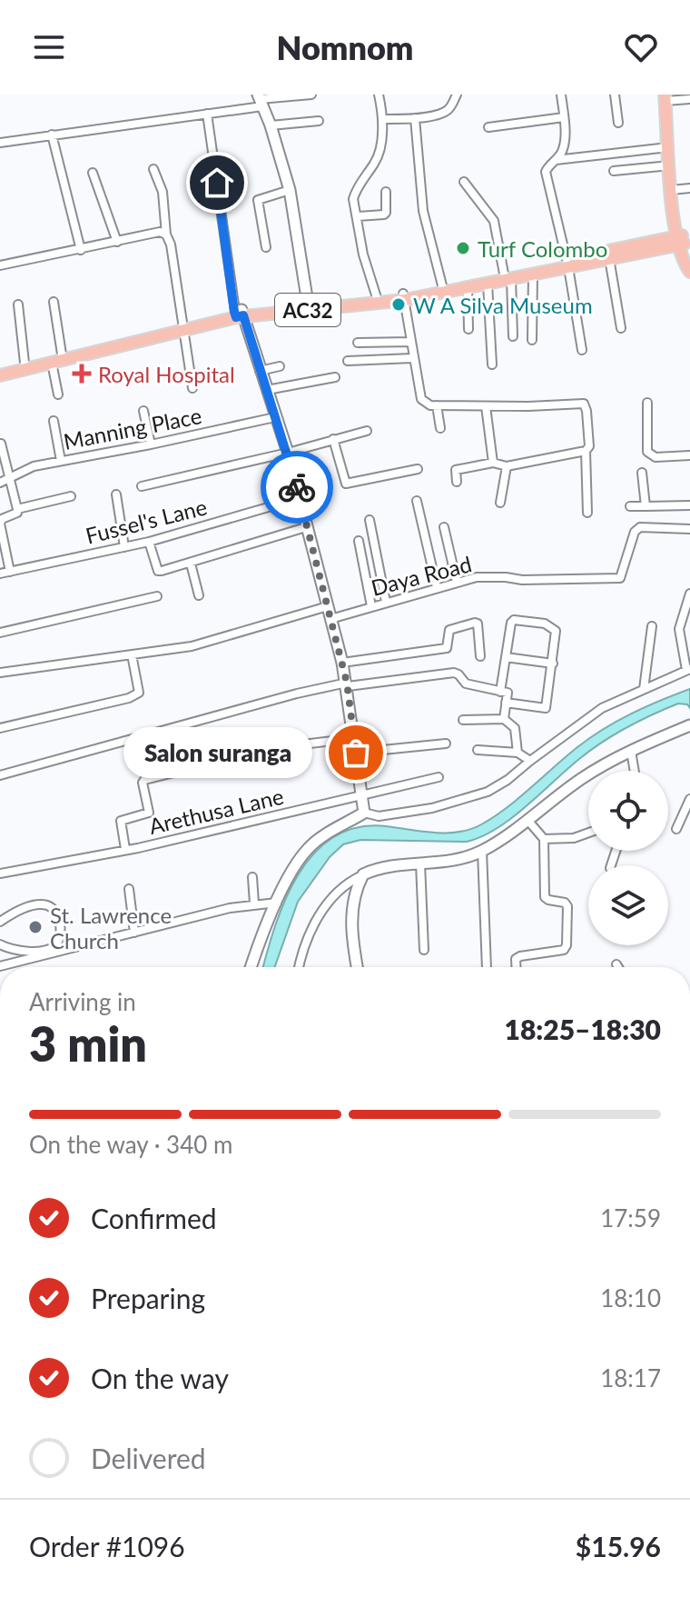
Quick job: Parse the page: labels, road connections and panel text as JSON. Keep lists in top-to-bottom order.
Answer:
{
  "streets": {
    "main road": ["AC32"],
    "street": [
      "Manning Place",
      "Fussel's Lane",
      "Daya Road",
      "Arethusa Lane"
    ]
  },
  "places": {
    "other": [
      "Turf Colombo",
      "W A Silva Museum",
      "Salon suranga",
      "St. Lawrence Church"
    ],
    "health": ["Royal Hospital"]
  },
  "page": {
    "header": "Nomnom",
    "bubble": "Salon suranga",
    "heading": ["3 min", "Arriving in", "18:25–18:30"],
    "panel": ["Order #1096", "$15.96"],
    "bar": "On the way · 340 m",
    "list": [
      ["Confirmed", "17:59"],
      ["Preparing", "18:10"],
      ["On the way", "18:17"],
      "Delivered"
    ]
  }
}
